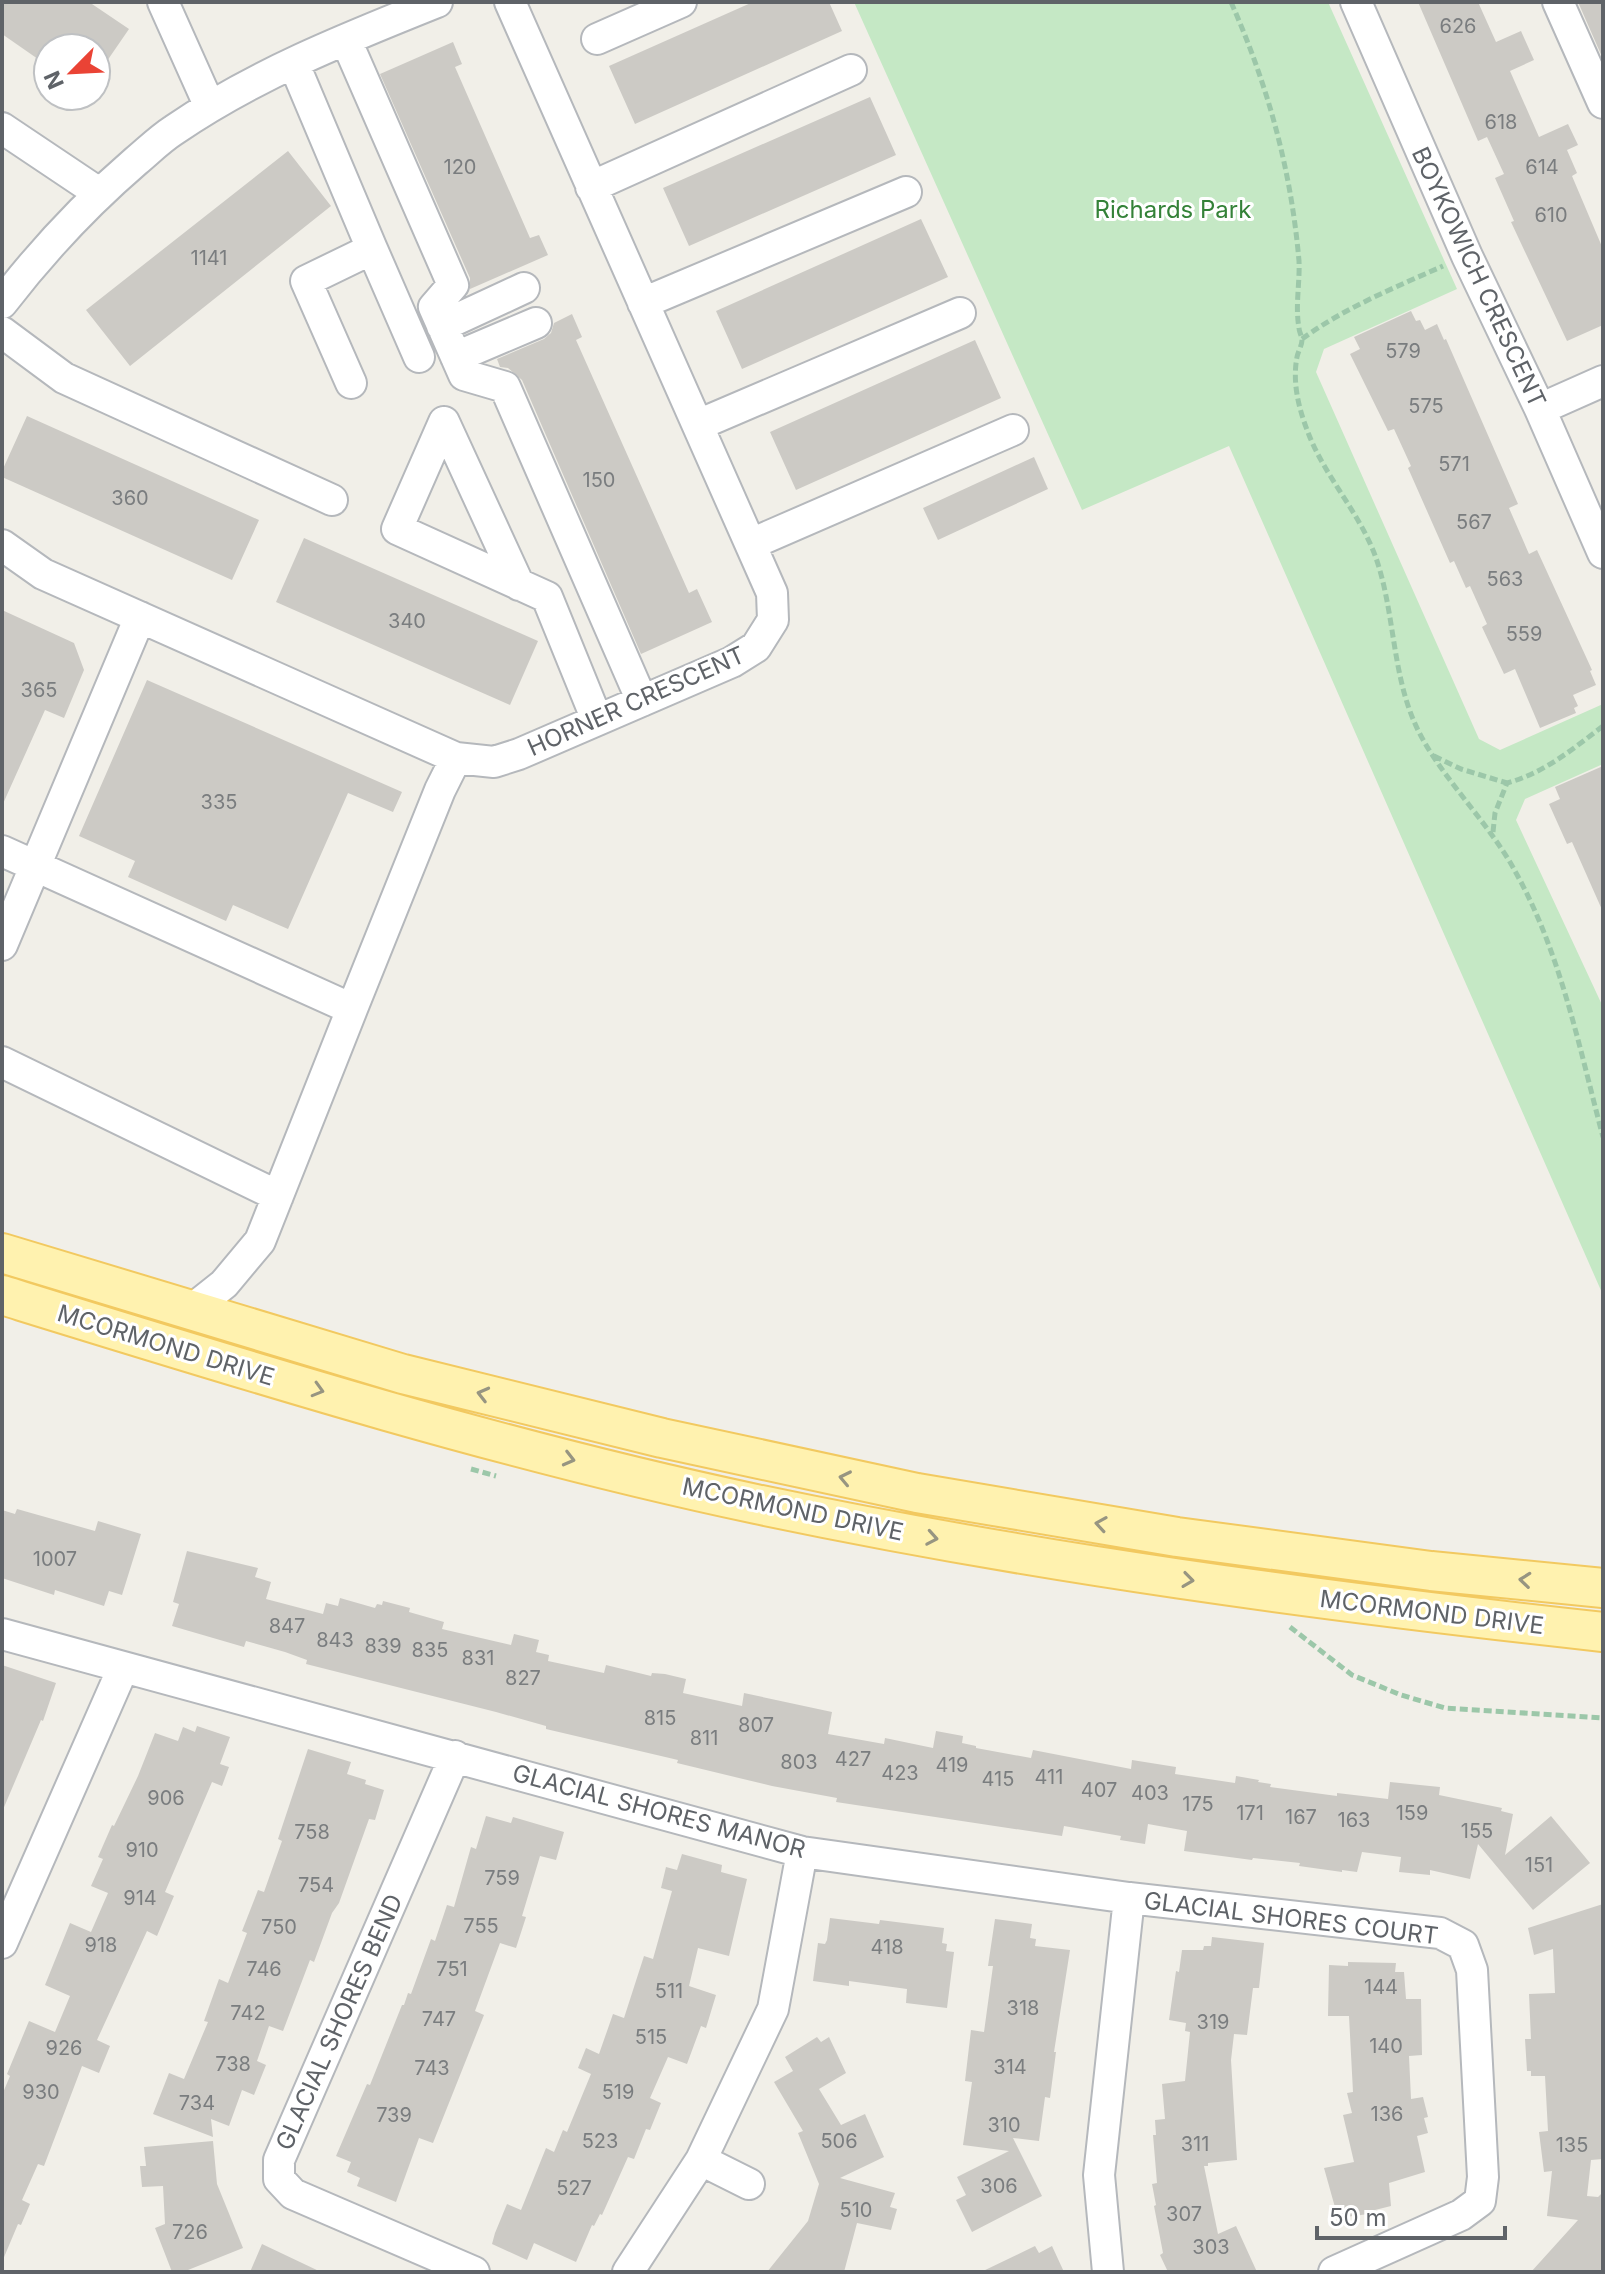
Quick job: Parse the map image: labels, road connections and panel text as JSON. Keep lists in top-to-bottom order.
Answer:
{
  "streets": {
    "main road": ["MCORMOND DRIVE"],
    "street": [
      "BOYKOWICH CRESCENT",
      "HORNER CRESCENT",
      "GLACIAL SHORES MANOR",
      "GLACIAL SHORES COURT",
      "GLACIAL SHORES BEND"
    ]
  },
  "crossings": [
    ["GLACIAL SHORES MANOR", "GLACIAL SHORES COURT"],
    ["GLACIAL SHORES MANOR", "GLACIAL SHORES BEND"]
  ],
  "parks": ["Richards Park"],
  "house_numbers": [
    "626",
    "618",
    "120",
    "614",
    "610",
    "1141",
    "579",
    "575",
    "571",
    "150",
    "360",
    "567",
    "563",
    "340",
    "559",
    "365",
    "335",
    "1007",
    "847",
    "843",
    "839",
    "835",
    "831",
    "827",
    "815",
    "807",
    "811",
    "427",
    "803",
    "419",
    "423",
    "411",
    "415",
    "407",
    "403",
    "906",
    "175",
    "171",
    "159",
    "167",
    "163",
    "155",
    "758",
    "910",
    "151",
    "759",
    "754",
    "914",
    "755",
    "750",
    "918",
    "418",
    "746",
    "751",
    "144",
    "511",
    "318",
    "742",
    "747",
    "319",
    "515",
    "140",
    "926",
    "738",
    "314",
    "743",
    "930",
    "519",
    "734",
    "136",
    "739",
    "310",
    "523",
    "506",
    "311",
    "135",
    "306",
    "527",
    "510",
    "307",
    "726",
    "303"
  ],
  "scale_bar": "50 m",
  "north": "bottom left"
}
